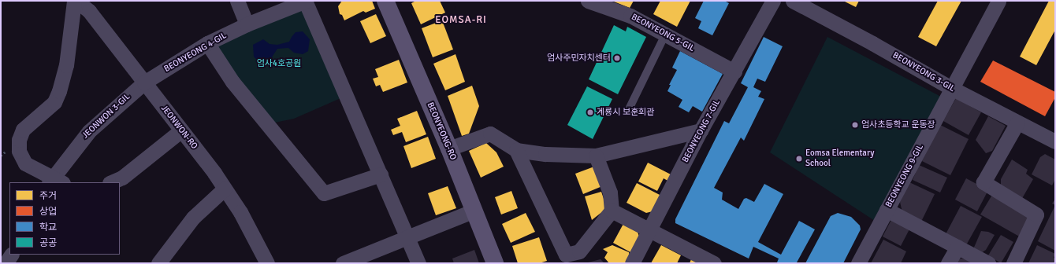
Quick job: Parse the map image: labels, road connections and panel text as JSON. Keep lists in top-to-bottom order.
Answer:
{
  "streets": {
    "street": [
      "BEONYEONG 5-GIL",
      "BEONYEONG 4-GIL",
      "BEONYEONG 3-GIL",
      "JEONWON 3-GIL",
      "JEONWON-RO",
      "BEONYEONG-RO",
      "BEONYEONG 7-GIL",
      "BEONYEONG 9-GIL"
    ]
  },
  "crossings": [
    ["BEONYEONG 5-GIL", "BEONYEONG 7-GIL"],
    ["BEONYEONG 4-GIL", "JEONWON 3-GIL"],
    ["BEONYEONG 4-GIL", "JEONWON-RO"],
    ["BEONYEONG 3-GIL", "BEONYEONG 9-GIL"],
    ["JEONWON 3-GIL", "JEONWON-RO"]
  ],
  "districts": ["EOMSA-RI"],
  "parks": ["엄사4호공원"],
  "places": [
    "엄사주민자치센터",
    "계룡시 보훈회관",
    "엄사초등학교 운동장",
    "Eomsa Elementary School"
  ],
  "legend": [
    "주거",
    "상업",
    "학교",
    "공공"
  ]
}
